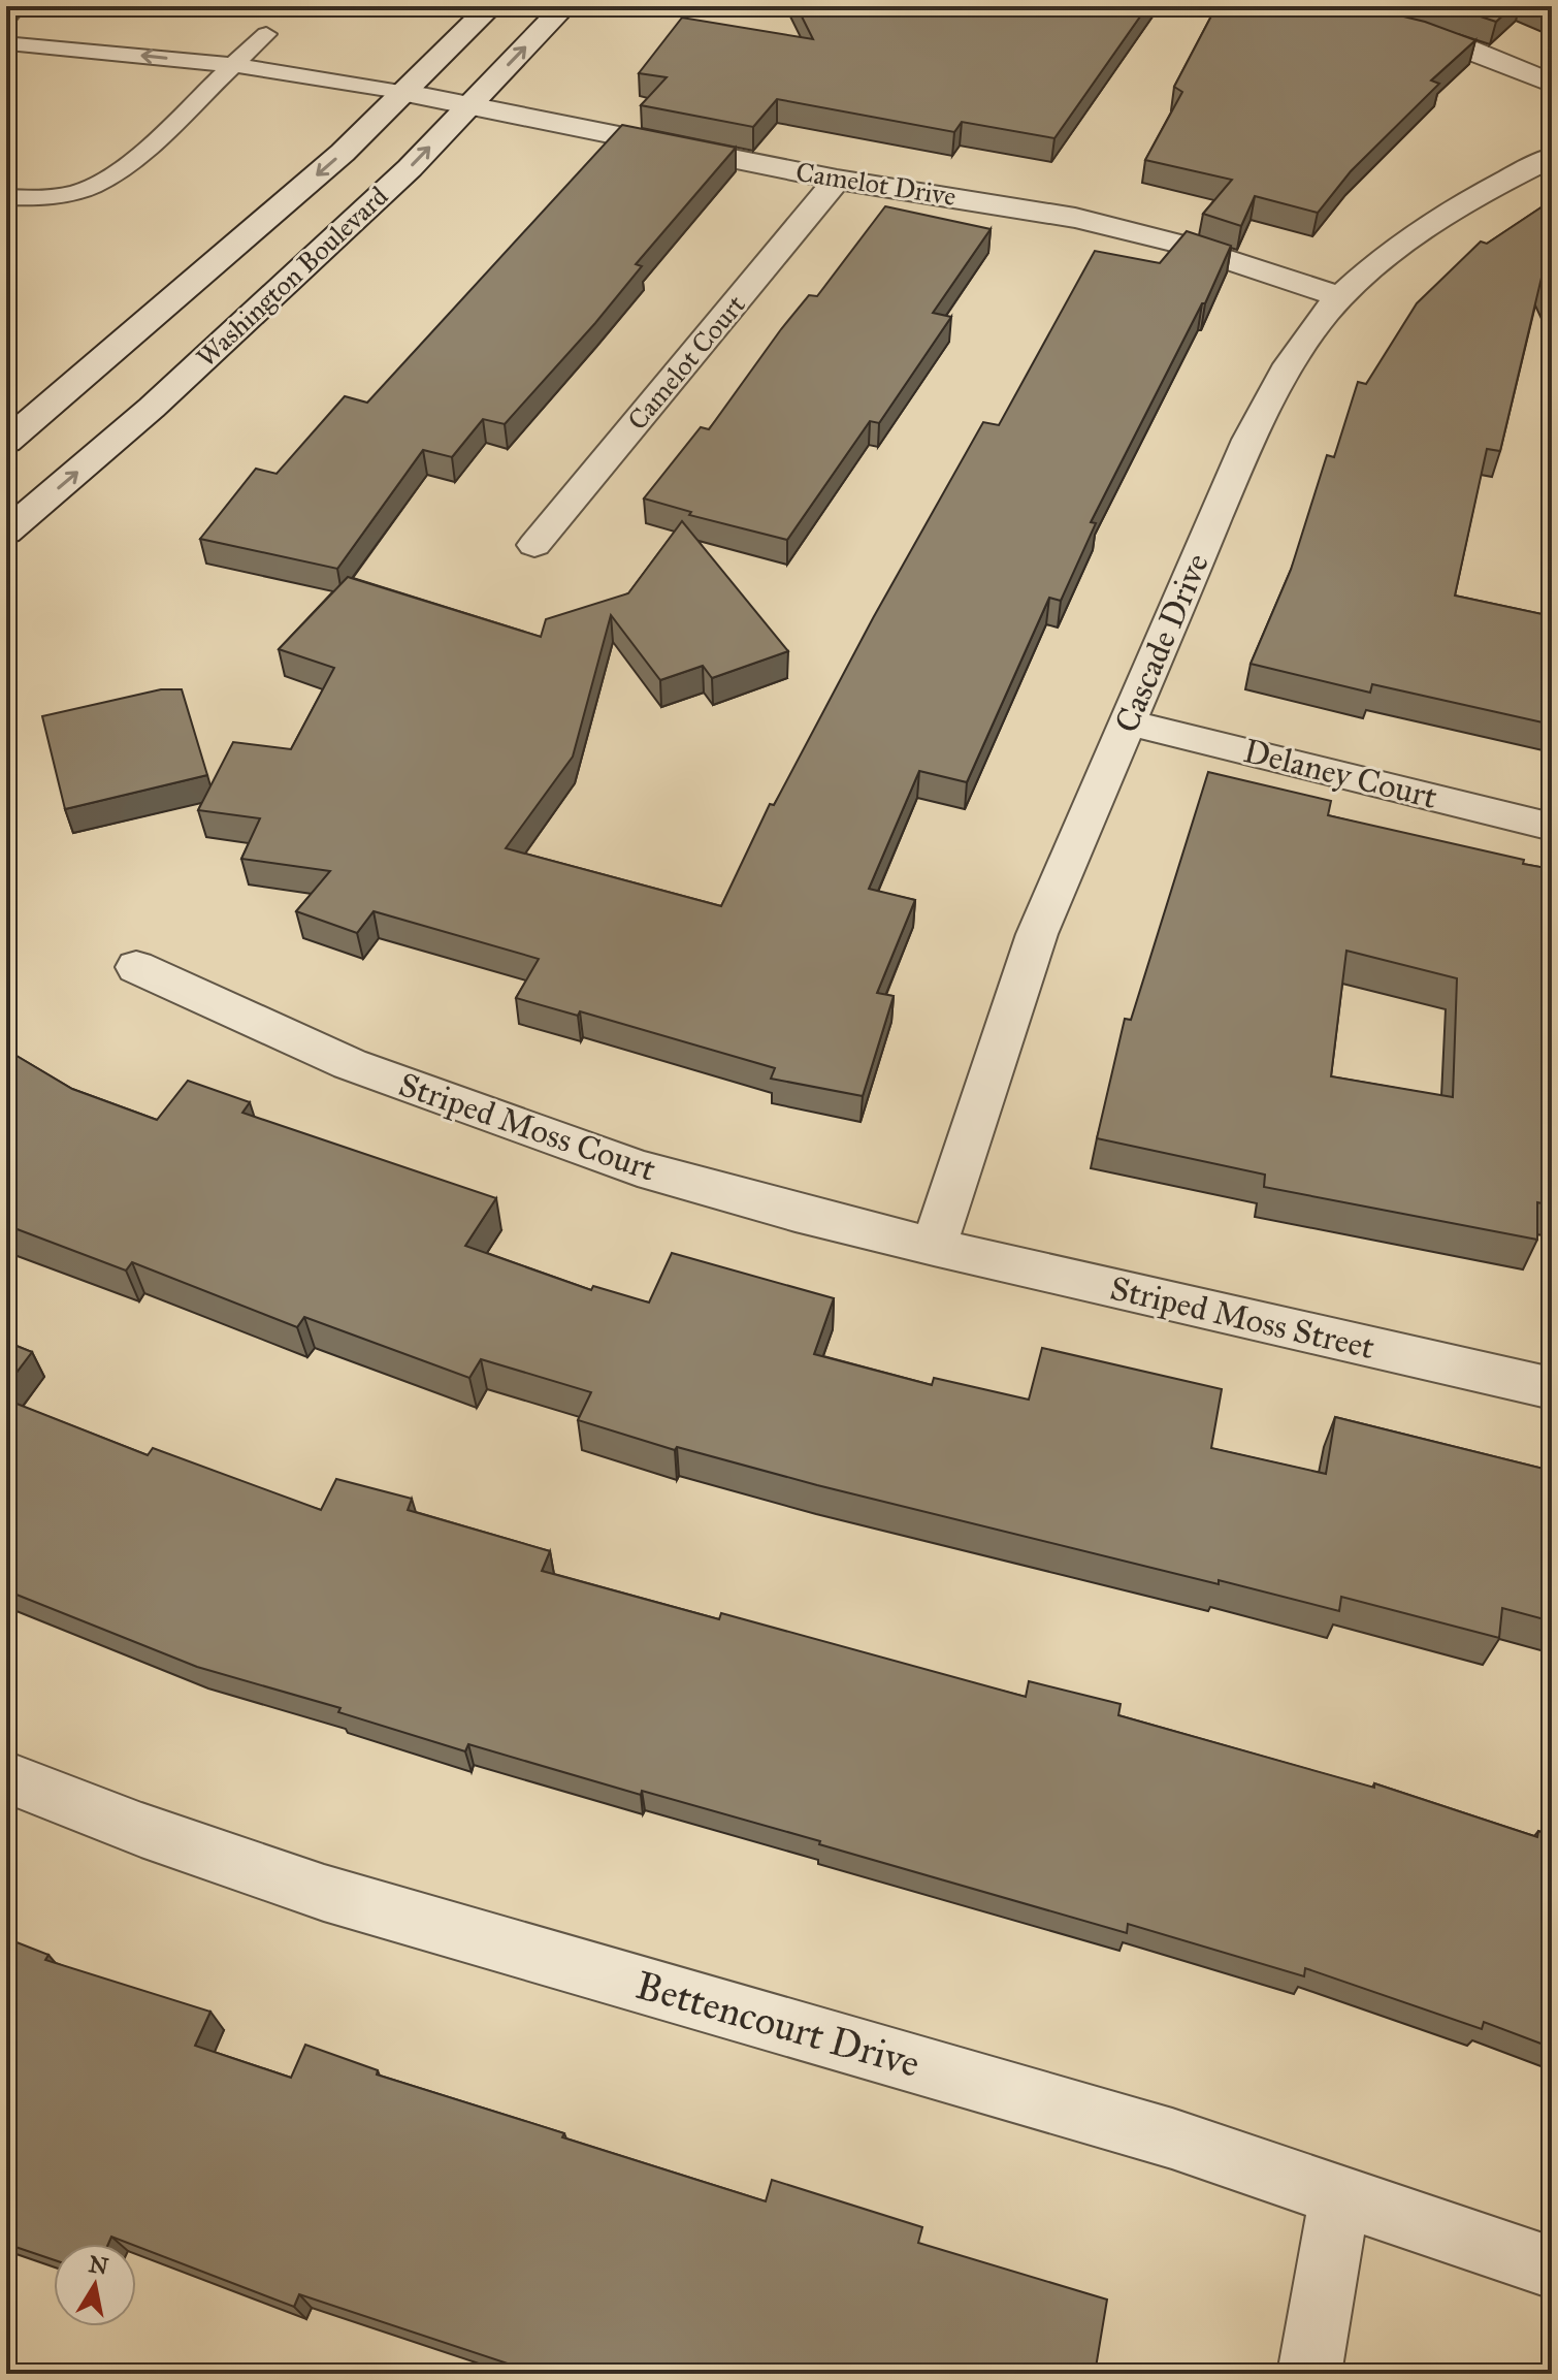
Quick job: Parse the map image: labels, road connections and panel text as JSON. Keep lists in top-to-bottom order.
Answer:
{
  "streets": {
    "street": [
      "Camelot Drive",
      "Washington Boulevard",
      "Camelot Court",
      "Cascade Drive",
      "Delaney Court",
      "Striped Moss Court",
      "Striped Moss Street",
      "Bettencourt Drive"
    ]
  },
  "crossings": [
    ["Camelot Drive", "Washington Boulevard"],
    ["Camelot Drive", "Camelot Court"],
    ["Camelot Drive", "Cascade Drive"],
    ["Cascade Drive", "Delaney Court"],
    ["Cascade Drive", "Striped Moss Court"],
    ["Cascade Drive", "Striped Moss Street"],
    ["Striped Moss Court", "Striped Moss Street"]
  ],
  "north": "top"
}
